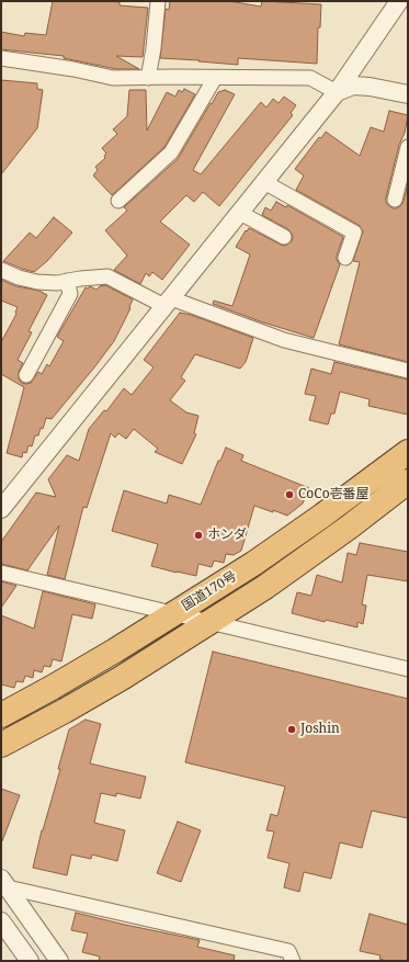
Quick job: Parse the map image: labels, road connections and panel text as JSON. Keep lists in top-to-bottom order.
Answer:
{
  "streets": {
    "highway": ["国道170号"]
  },
  "places": ["CoCo壱番屋", "ホンダ", "Joshin"]
}
